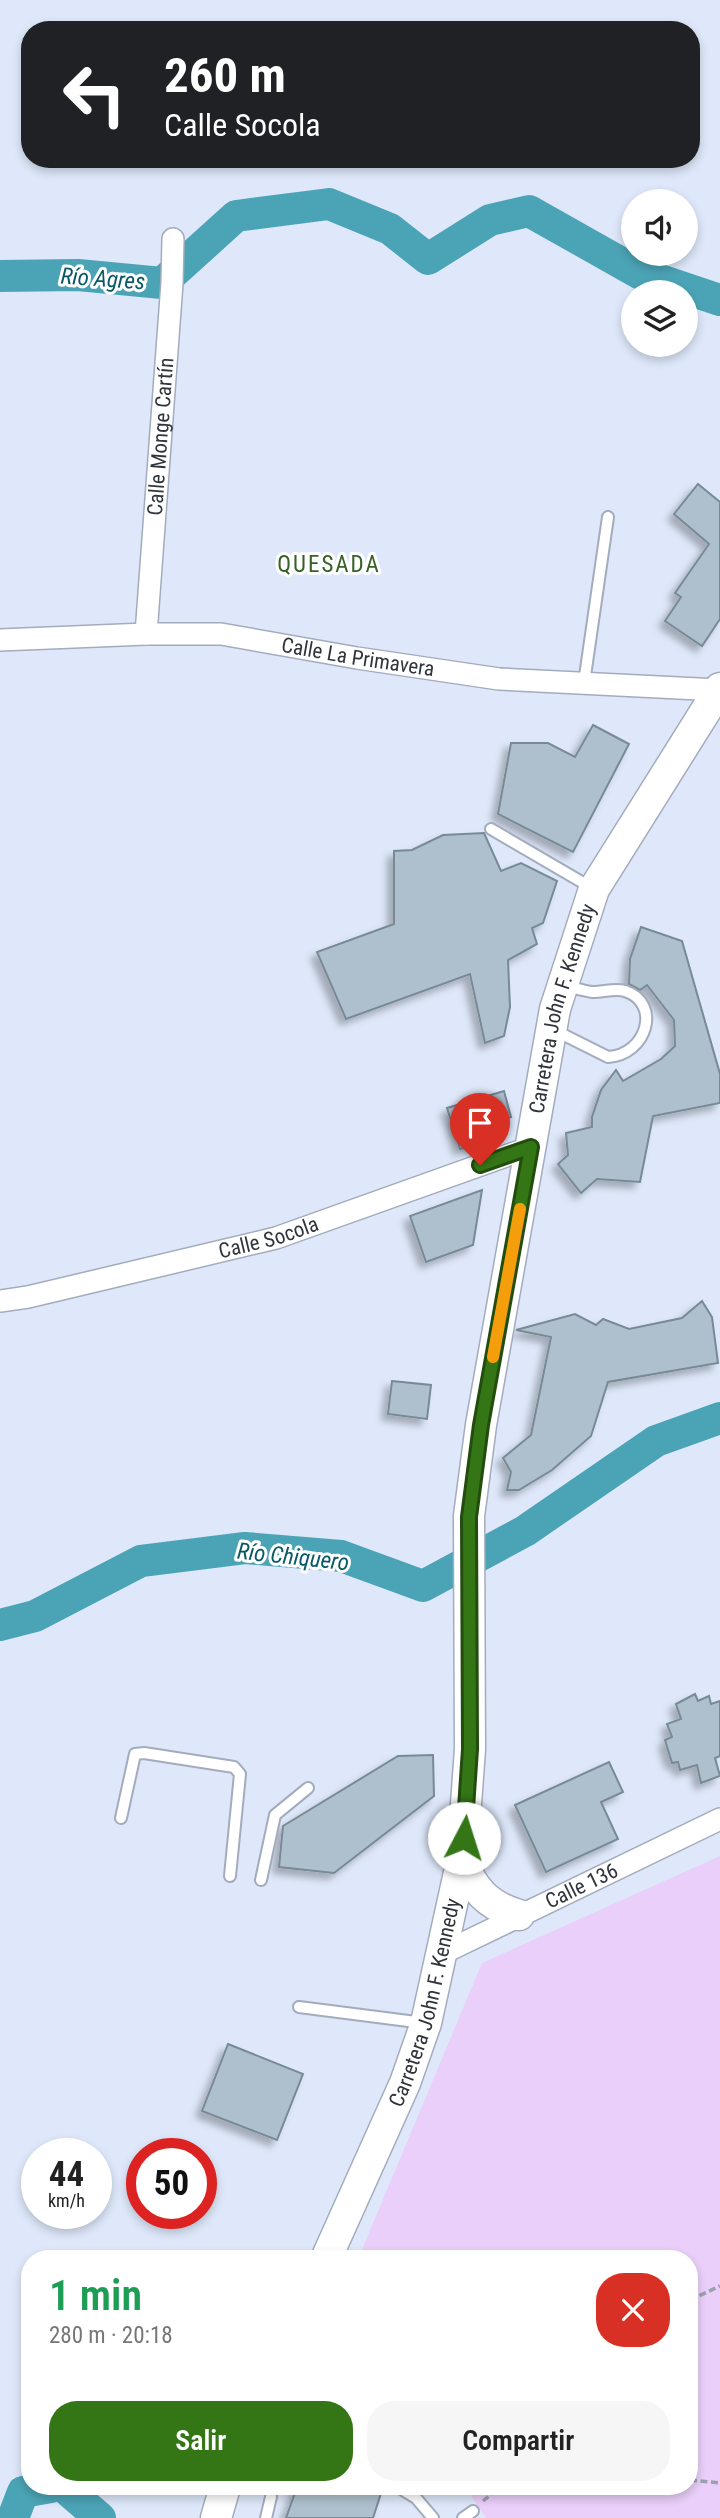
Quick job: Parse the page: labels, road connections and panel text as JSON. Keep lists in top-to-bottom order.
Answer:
{
  "streets": {
    "main road": ["Carretera John F. Kennedy"],
    "street": [
      "Calle Monge Cartín",
      "Calle La Primavera",
      "Calle Socola",
      "Calle 136"
    ]
  },
  "crossings": [
    ["Calle Monge Cartín", "Calle La Primavera"],
    ["Calle La Primavera", "Carretera John F. Kennedy"],
    ["Carretera John F. Kennedy", "Calle Socola"],
    ["Carretera John F. Kennedy", "Calle 136"]
  ],
  "districts": ["QUESADA"],
  "water": ["Río Agres", "Río Chiquero"],
  "page": {
    "turn": ["260 m", "Calle Socola"],
    "speed": "44 km/h",
    "limit": "50",
    "heading": ["1 min", "280 m · 20:18"],
    "buttons": ["Salir", "Compartir"]
  }
}
